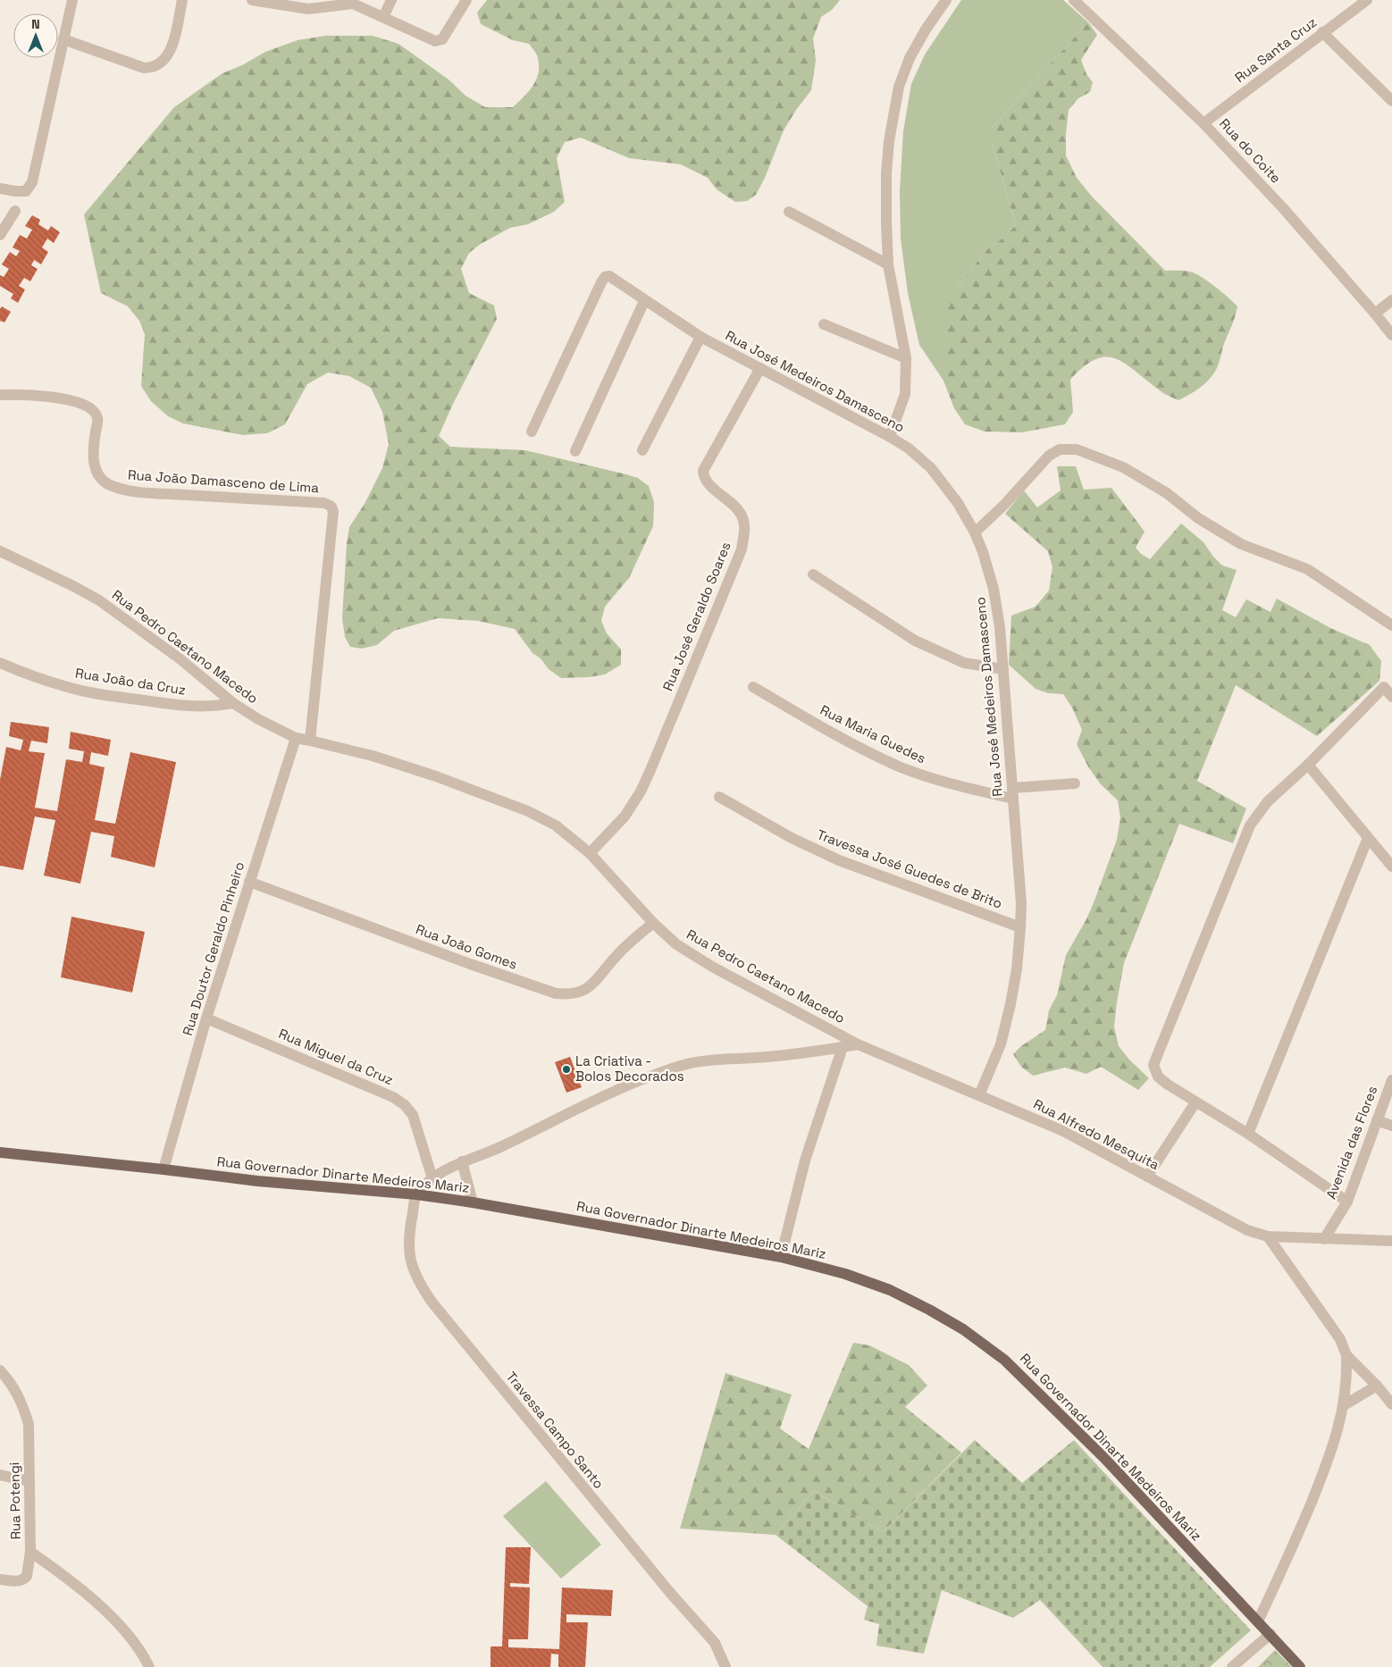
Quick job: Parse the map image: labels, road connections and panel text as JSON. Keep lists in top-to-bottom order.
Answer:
{
  "streets": {
    "main road": ["Rua Governador Dinarte Medeiros Mariz"],
    "street": [
      "Rua Santa Cruz",
      "Rua do Coite",
      "Rua José Medeiros Damasceno",
      "Rua João Damasceno de Lima",
      "Rua José Geraldo Soares",
      "Rua Pedro Caetano Macedo",
      "Rua João da Cruz",
      "Rua Maria Guedes",
      "Travessa José Guedes de Brito",
      "Rua João Gomes",
      "Rua Doutor Geraldo Pinheiro",
      "Rua Miguel da Cruz",
      "Rua Alfredo Mesquita",
      "Avenida das Flores",
      "Travessa Campo Santo",
      "Rua Potengi"
    ]
  },
  "crossings": [
    ["Rua Santa Cruz", "Rua do Coite"],
    ["Rua José Medeiros Damasceno", "Rua José Geraldo Soares"],
    ["Rua José Medeiros Damasceno", "Rua Maria Guedes"],
    ["Rua José Medeiros Damasceno", "Travessa José Guedes de Brito"],
    ["Rua José Medeiros Damasceno", "Rua Alfredo Mesquita"],
    ["Rua João Damasceno de Lima", "Rua Pedro Caetano Macedo"],
    ["Rua José Geraldo Soares", "Rua Pedro Caetano Macedo"],
    ["Rua Pedro Caetano Macedo", "Rua João da Cruz"],
    ["Rua Pedro Caetano Macedo", "Rua João Gomes"],
    ["Rua Pedro Caetano Macedo", "Rua Doutor Geraldo Pinheiro"],
    ["Rua Pedro Caetano Macedo", "Rua Alfredo Mesquita"],
    ["Rua João Gomes", "Rua Doutor Geraldo Pinheiro"],
    ["Rua Doutor Geraldo Pinheiro", "Rua Miguel da Cruz"],
    ["Rua Doutor Geraldo Pinheiro", "Rua Governador Dinarte Medeiros Mariz"],
    ["Rua Alfredo Mesquita", "Avenida das Flores"],
    ["Rua Governador Dinarte Medeiros Mariz", "Travessa Campo Santo"]
  ],
  "places": ["La Criativa - Bolos Decorados"],
  "north": "top"
}
